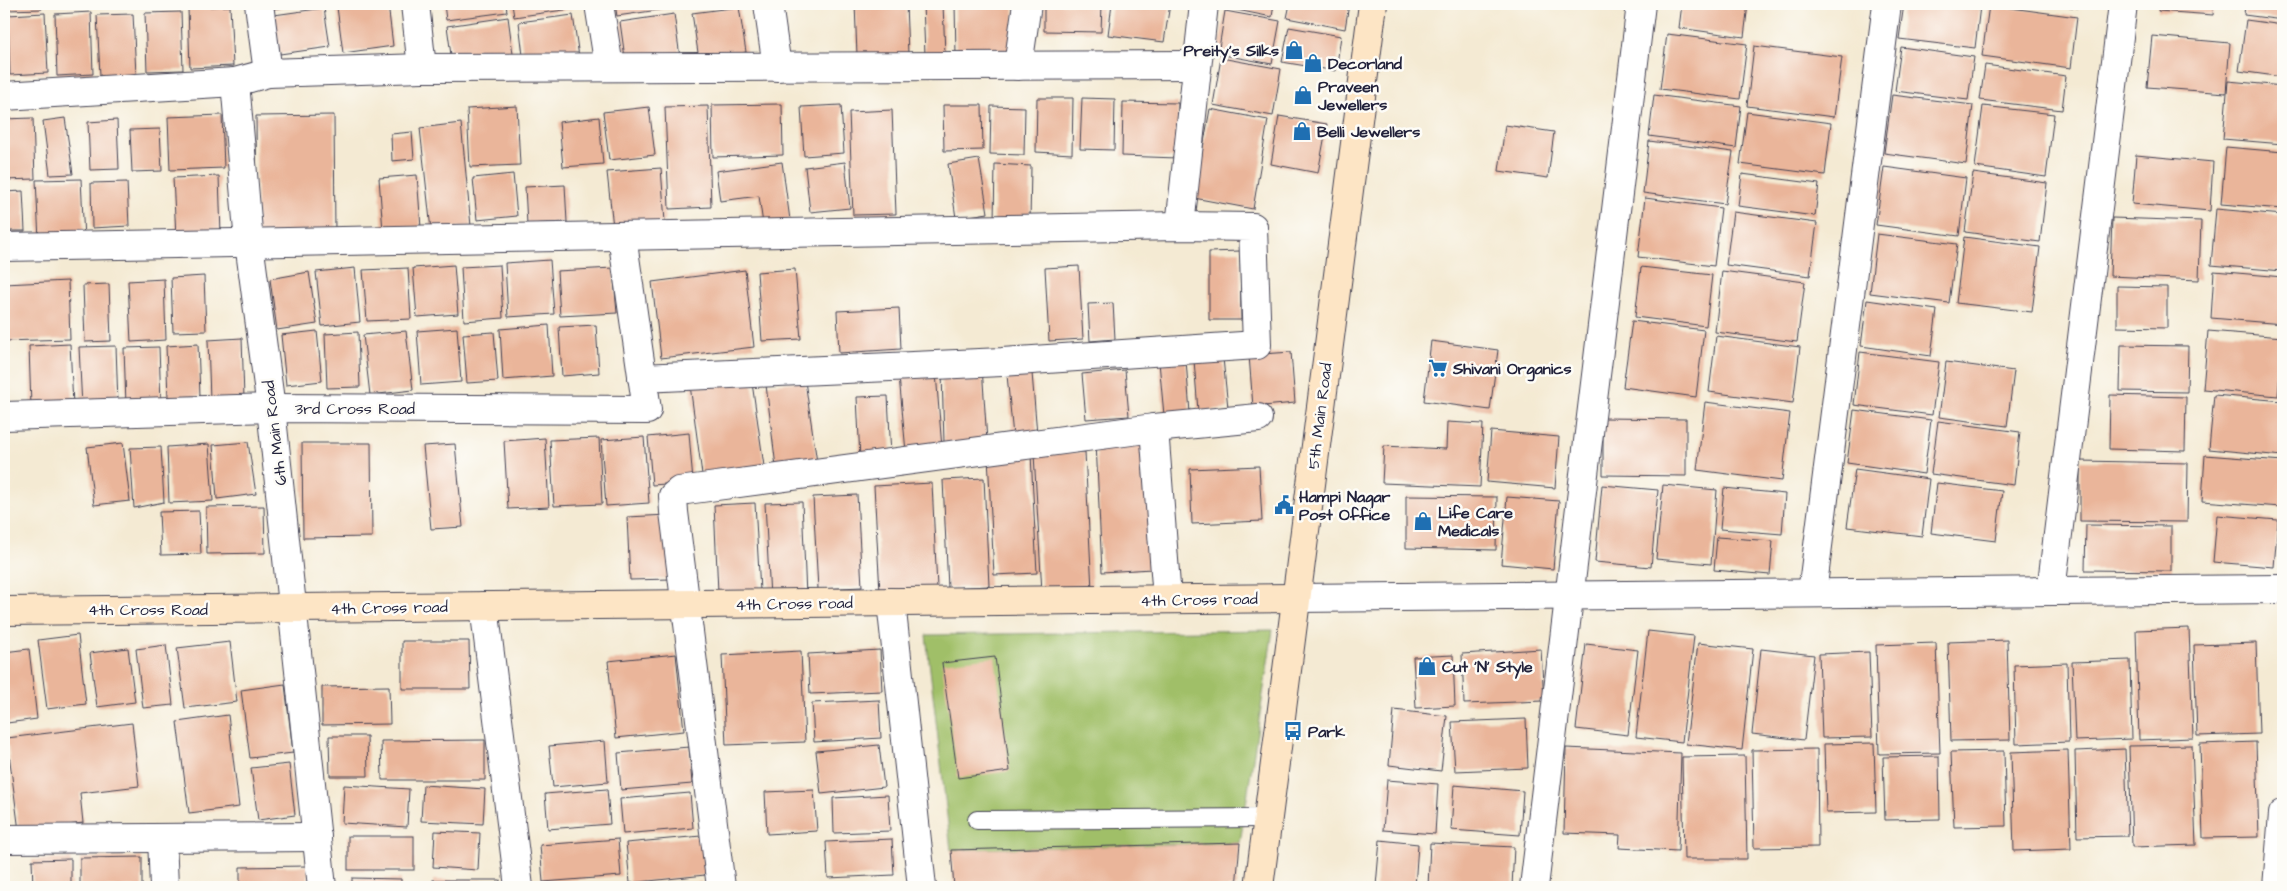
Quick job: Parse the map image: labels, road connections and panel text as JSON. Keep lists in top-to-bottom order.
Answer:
{
  "streets": {
    "main road": ["5th Main Road", "4th Cross road", "4th Cross Road"],
    "street": ["3rd Cross Road", "6th Main Road"]
  },
  "crossings": [
    ["3rd Cross Road", "6th Main Road"],
    ["5th Main Road", "4th Cross road"],
    ["6th Main Road", "4th Cross road"],
    ["6th Main Road", "4th Cross Road"],
    ["4th Cross road", "4th Cross Road"]
  ],
  "places": {
    "shop": [
      "Preity's Silks",
      "Decorland",
      "Praveen Jewellers",
      "Belli Jewellers",
      "Life Care Medicals",
      "Cut 'N' Style"
    ],
    "supermarket": ["Shivani Organics"],
    "public building": ["Hampi Nagar Post Office"],
    "bus stop": ["Park"]
  }
}
